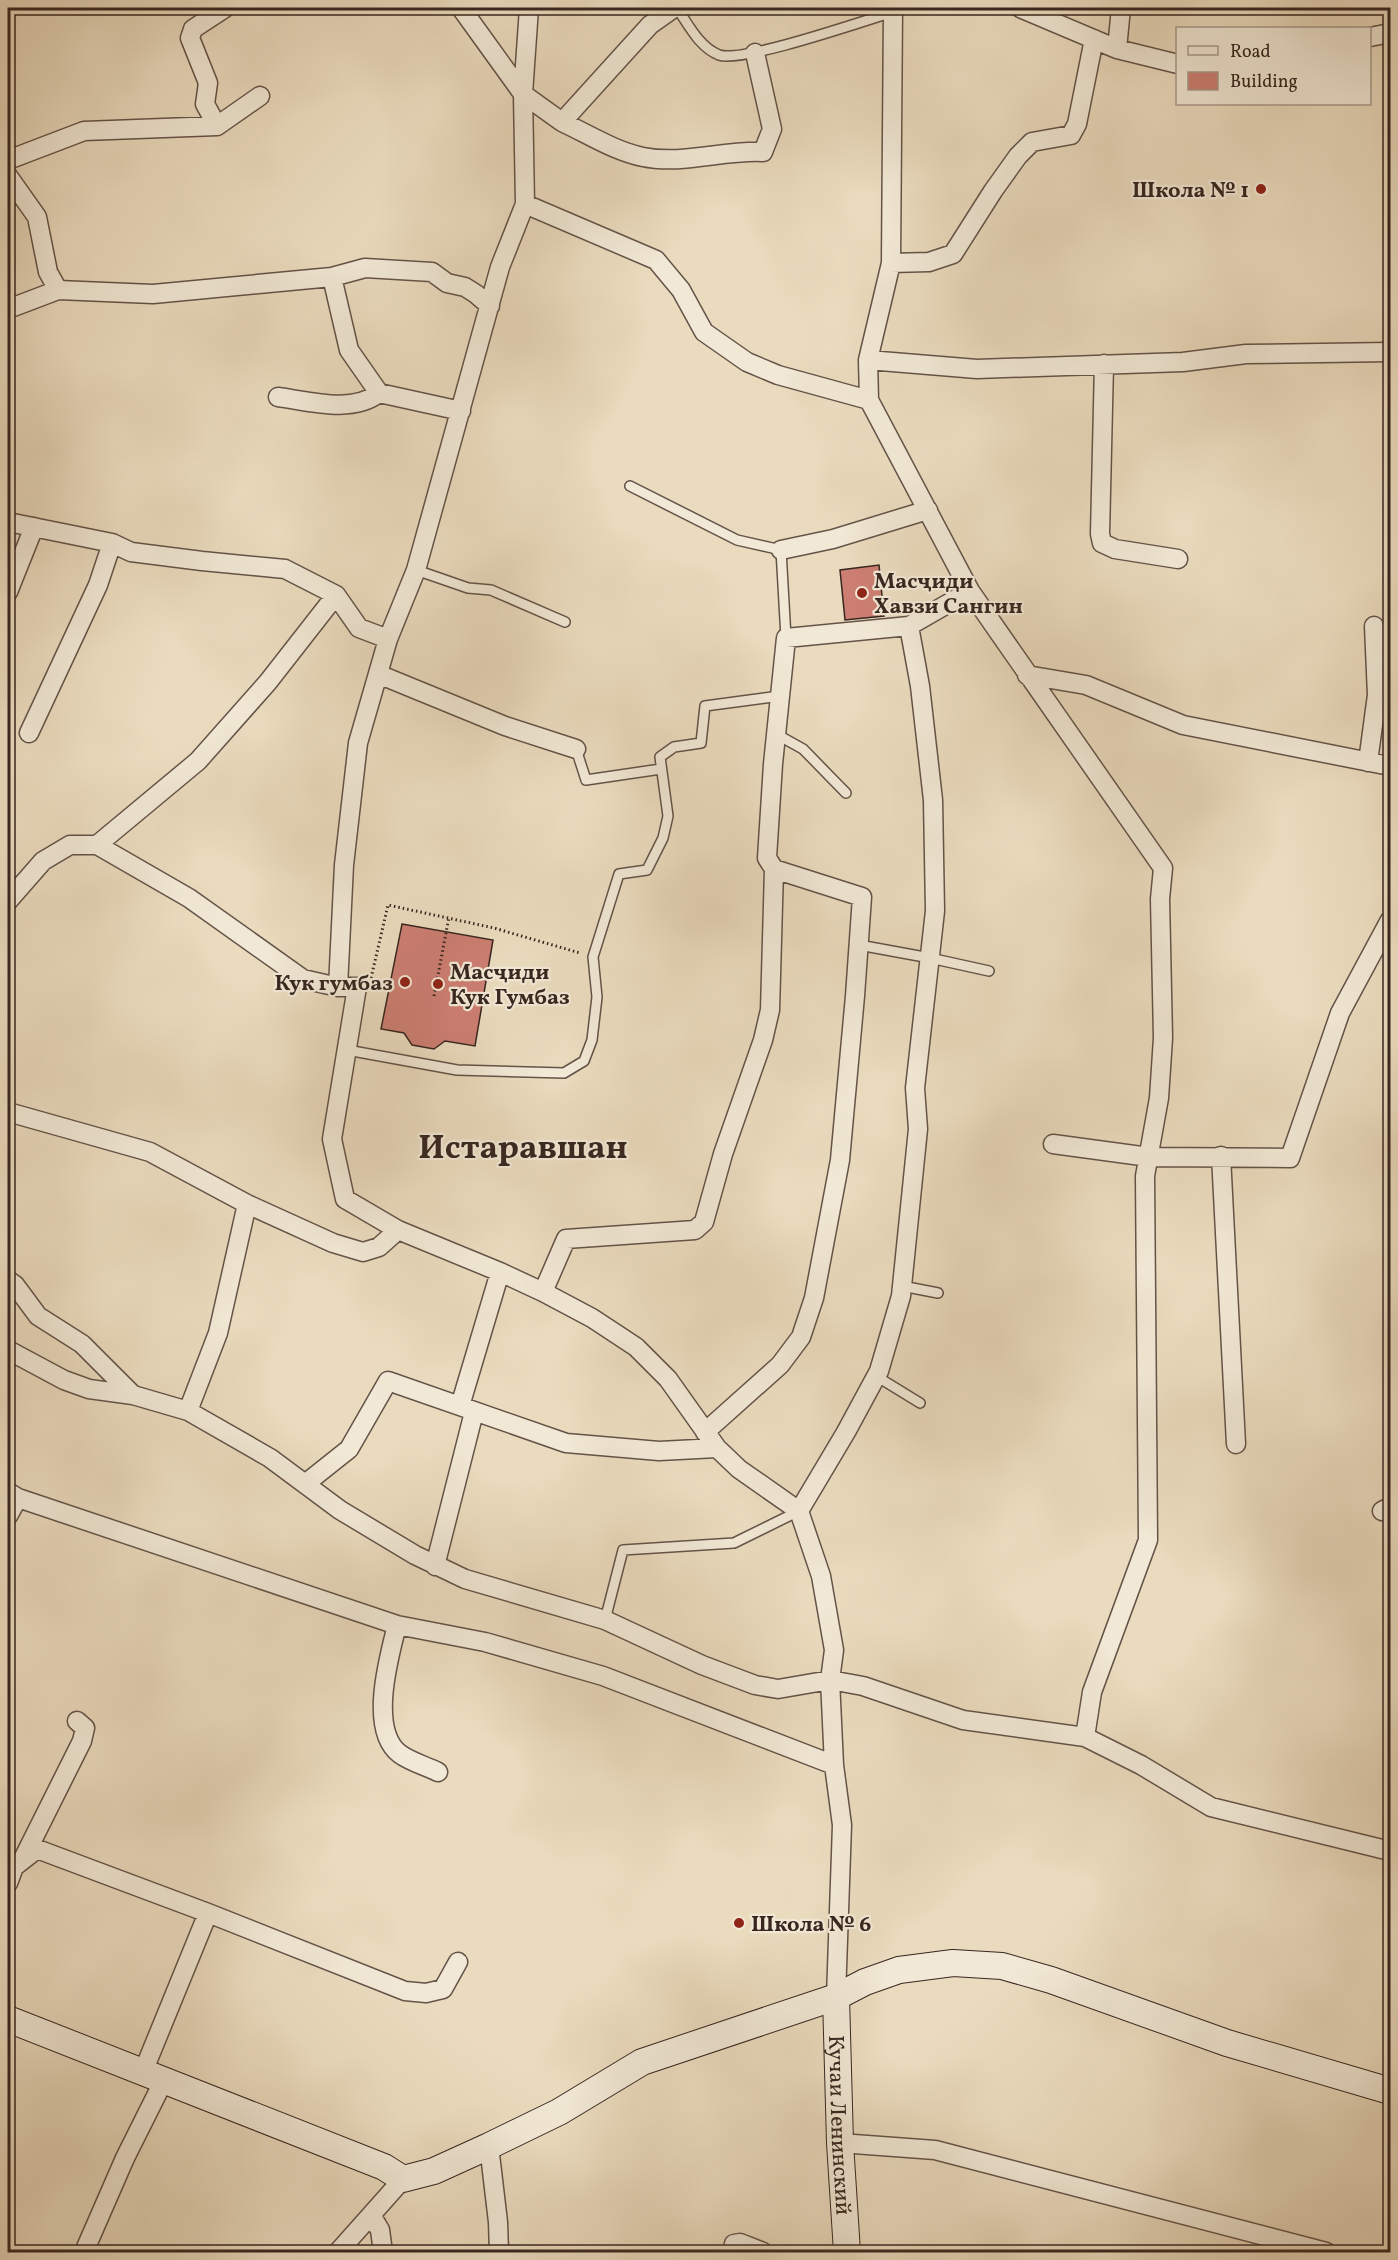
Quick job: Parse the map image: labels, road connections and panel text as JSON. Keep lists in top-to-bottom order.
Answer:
{
  "streets": {
    "main road": ["Кучаи Ленинский"]
  },
  "districts": ["Истаравшан"],
  "places": [
    "Школа № 1",
    "Масҷиди Хавзи Сангин",
    "Кук гумбаз",
    "Масҷиди Кук Гумбаз",
    "Школа № 6"
  ],
  "legend": ["Road", "Building"]
}
